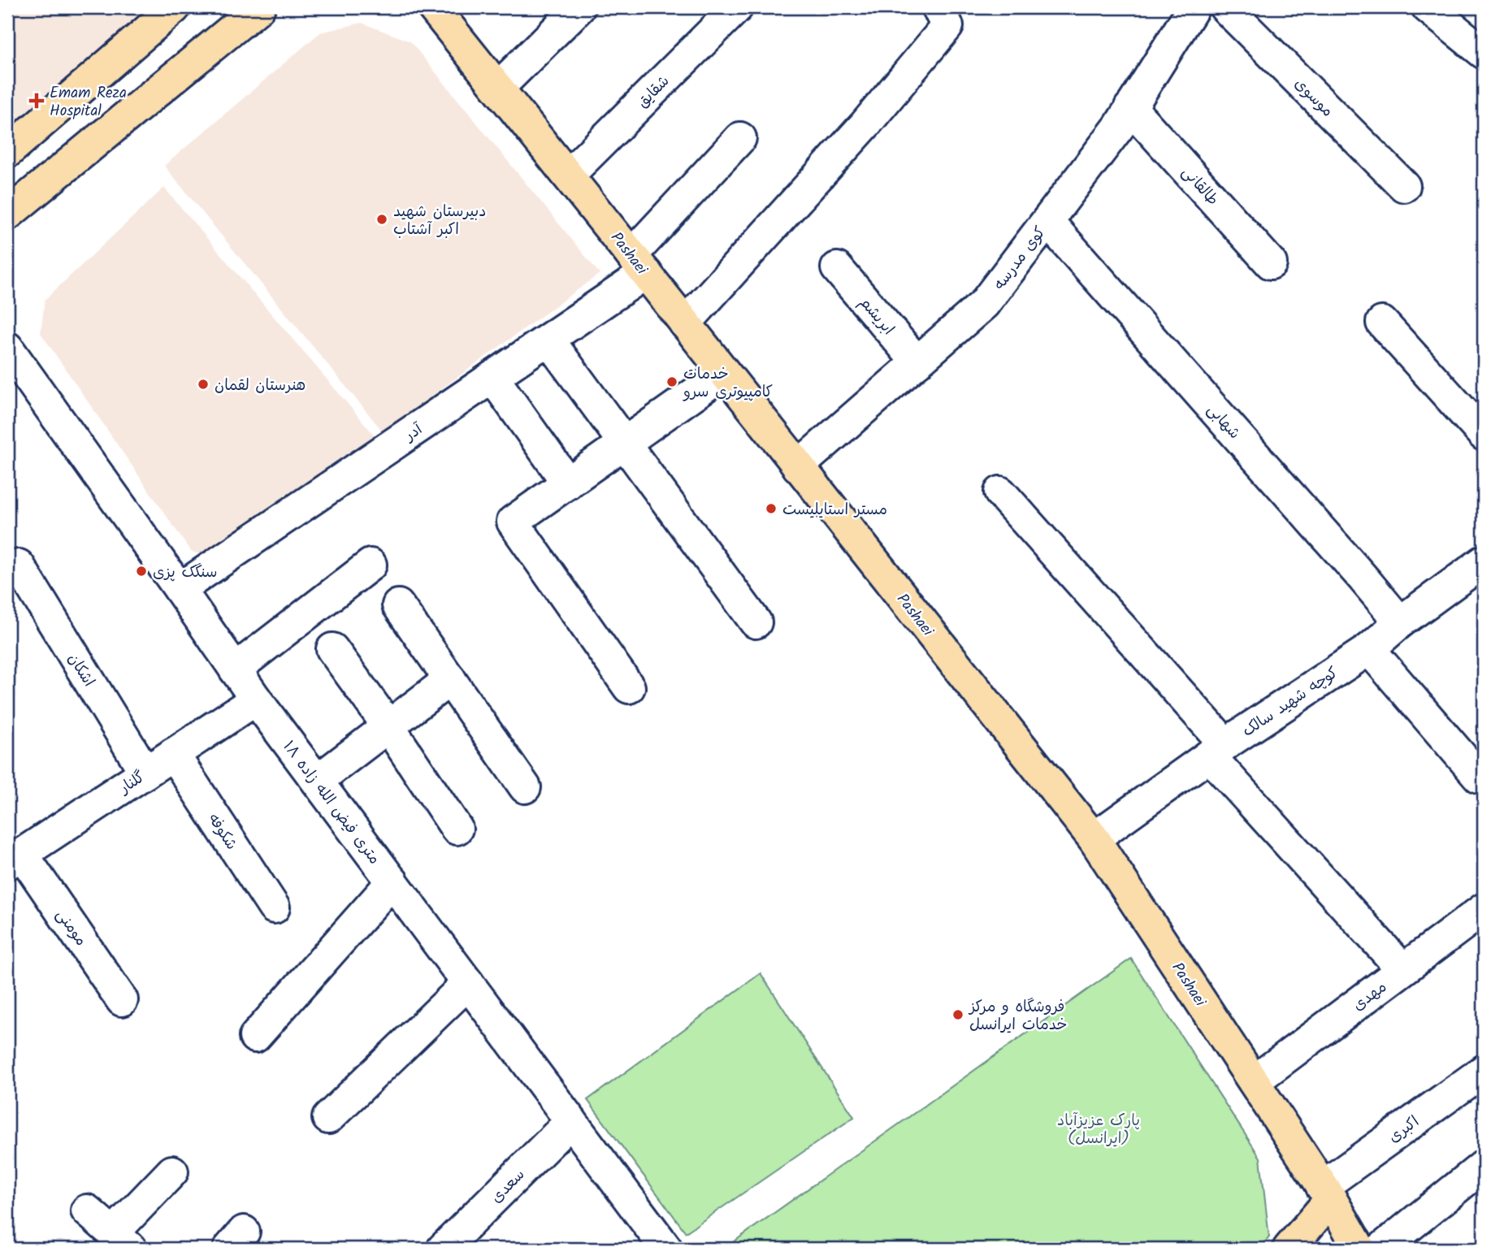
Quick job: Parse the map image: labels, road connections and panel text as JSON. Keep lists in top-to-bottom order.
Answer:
{
  "streets": {
    "main road": ["Pashaei"],
    "street": [
      "شقایق",
      "موسوی",
      "طالقانی",
      "کوی مدرسه",
      "ابریشم",
      "شهابی",
      "آدر",
      "اشکان",
      "کوچه شهید سالک",
      "گلنار",
      "۱۸ متری فیض الله زاده",
      "شکوفه",
      "مومنی",
      "مهدی",
      "اکبری",
      "سعدی"
    ]
  },
  "crossings": [
    ["شقایق", "Pashaei"],
    ["طالقانی", "کوی مدرسه"],
    ["Pashaei", "کوی مدرسه"],
    ["Pashaei", "آدر"],
    ["Pashaei", "کوچه شهید سالک"],
    ["Pashaei", "مهدی"],
    ["Pashaei", "اکبری"],
    ["کوی مدرسه", "ابریشم"],
    ["کوی مدرسه", "شهابی"],
    ["شهابی", "کوچه شهید سالک"],
    ["آدر", "۱۸ متری فیض الله زاده"],
    ["اشکان", "گلنار"],
    ["گلنار", "۱۸ متری فیض الله زاده"],
    ["گلنار", "شکوفه"],
    ["گلنار", "مومنی"],
    ["۱۸ متری فیض الله زاده", "سعدی"]
  ],
  "parks": ["پارک عزیزآباد (ایرانسل)"],
  "places": {
    "health": ["Emam Reza Hospital"],
    "other": [
      "دبیرستان شهید اکبر آشتاب",
      "خدمات کامپیوتری سرو",
      "هنرستان لقمان",
      "مستر استایلیست",
      "سنگک پزی",
      "فروشگاه و مرکز خدمات ایرانسل"
    ]
  }
}
